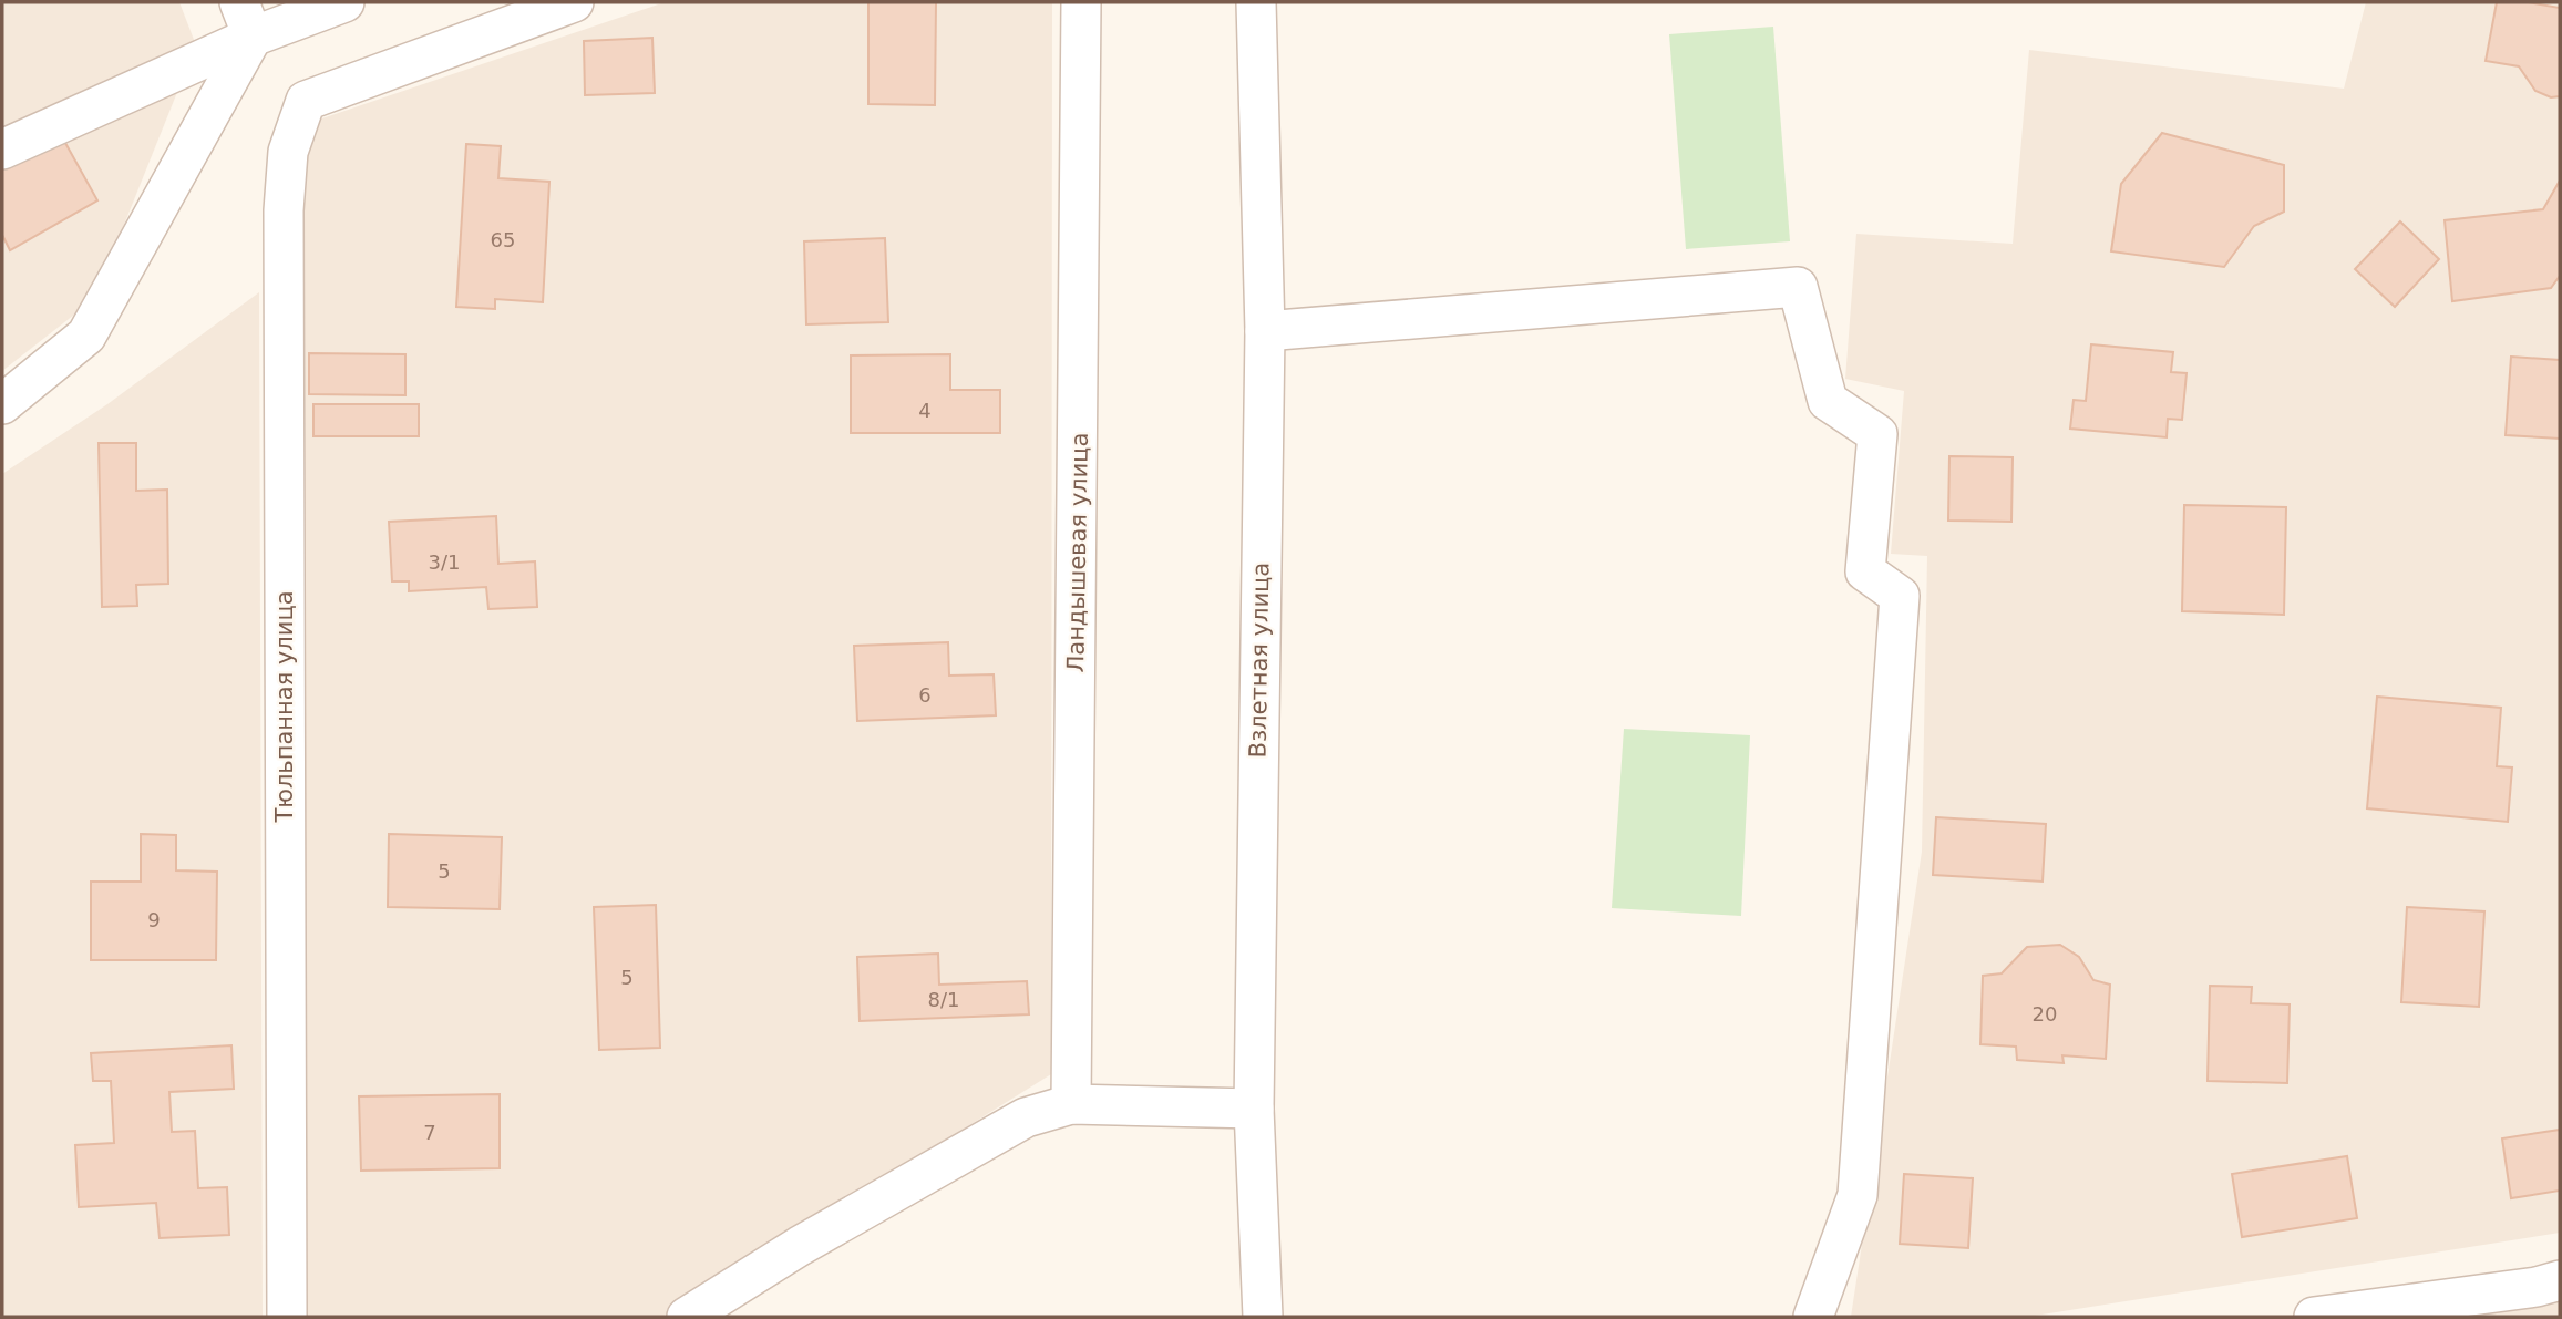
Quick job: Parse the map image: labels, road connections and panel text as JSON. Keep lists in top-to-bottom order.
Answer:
{
  "streets": {
    "street": ["Ландышевая улица", "Взлетная улица", "Тюльпанная улица"]
  },
  "house_numbers": [
    "65",
    "4",
    "3/1",
    "6",
    "5",
    "9",
    "5",
    "8/1",
    "20",
    "7"
  ]
}
